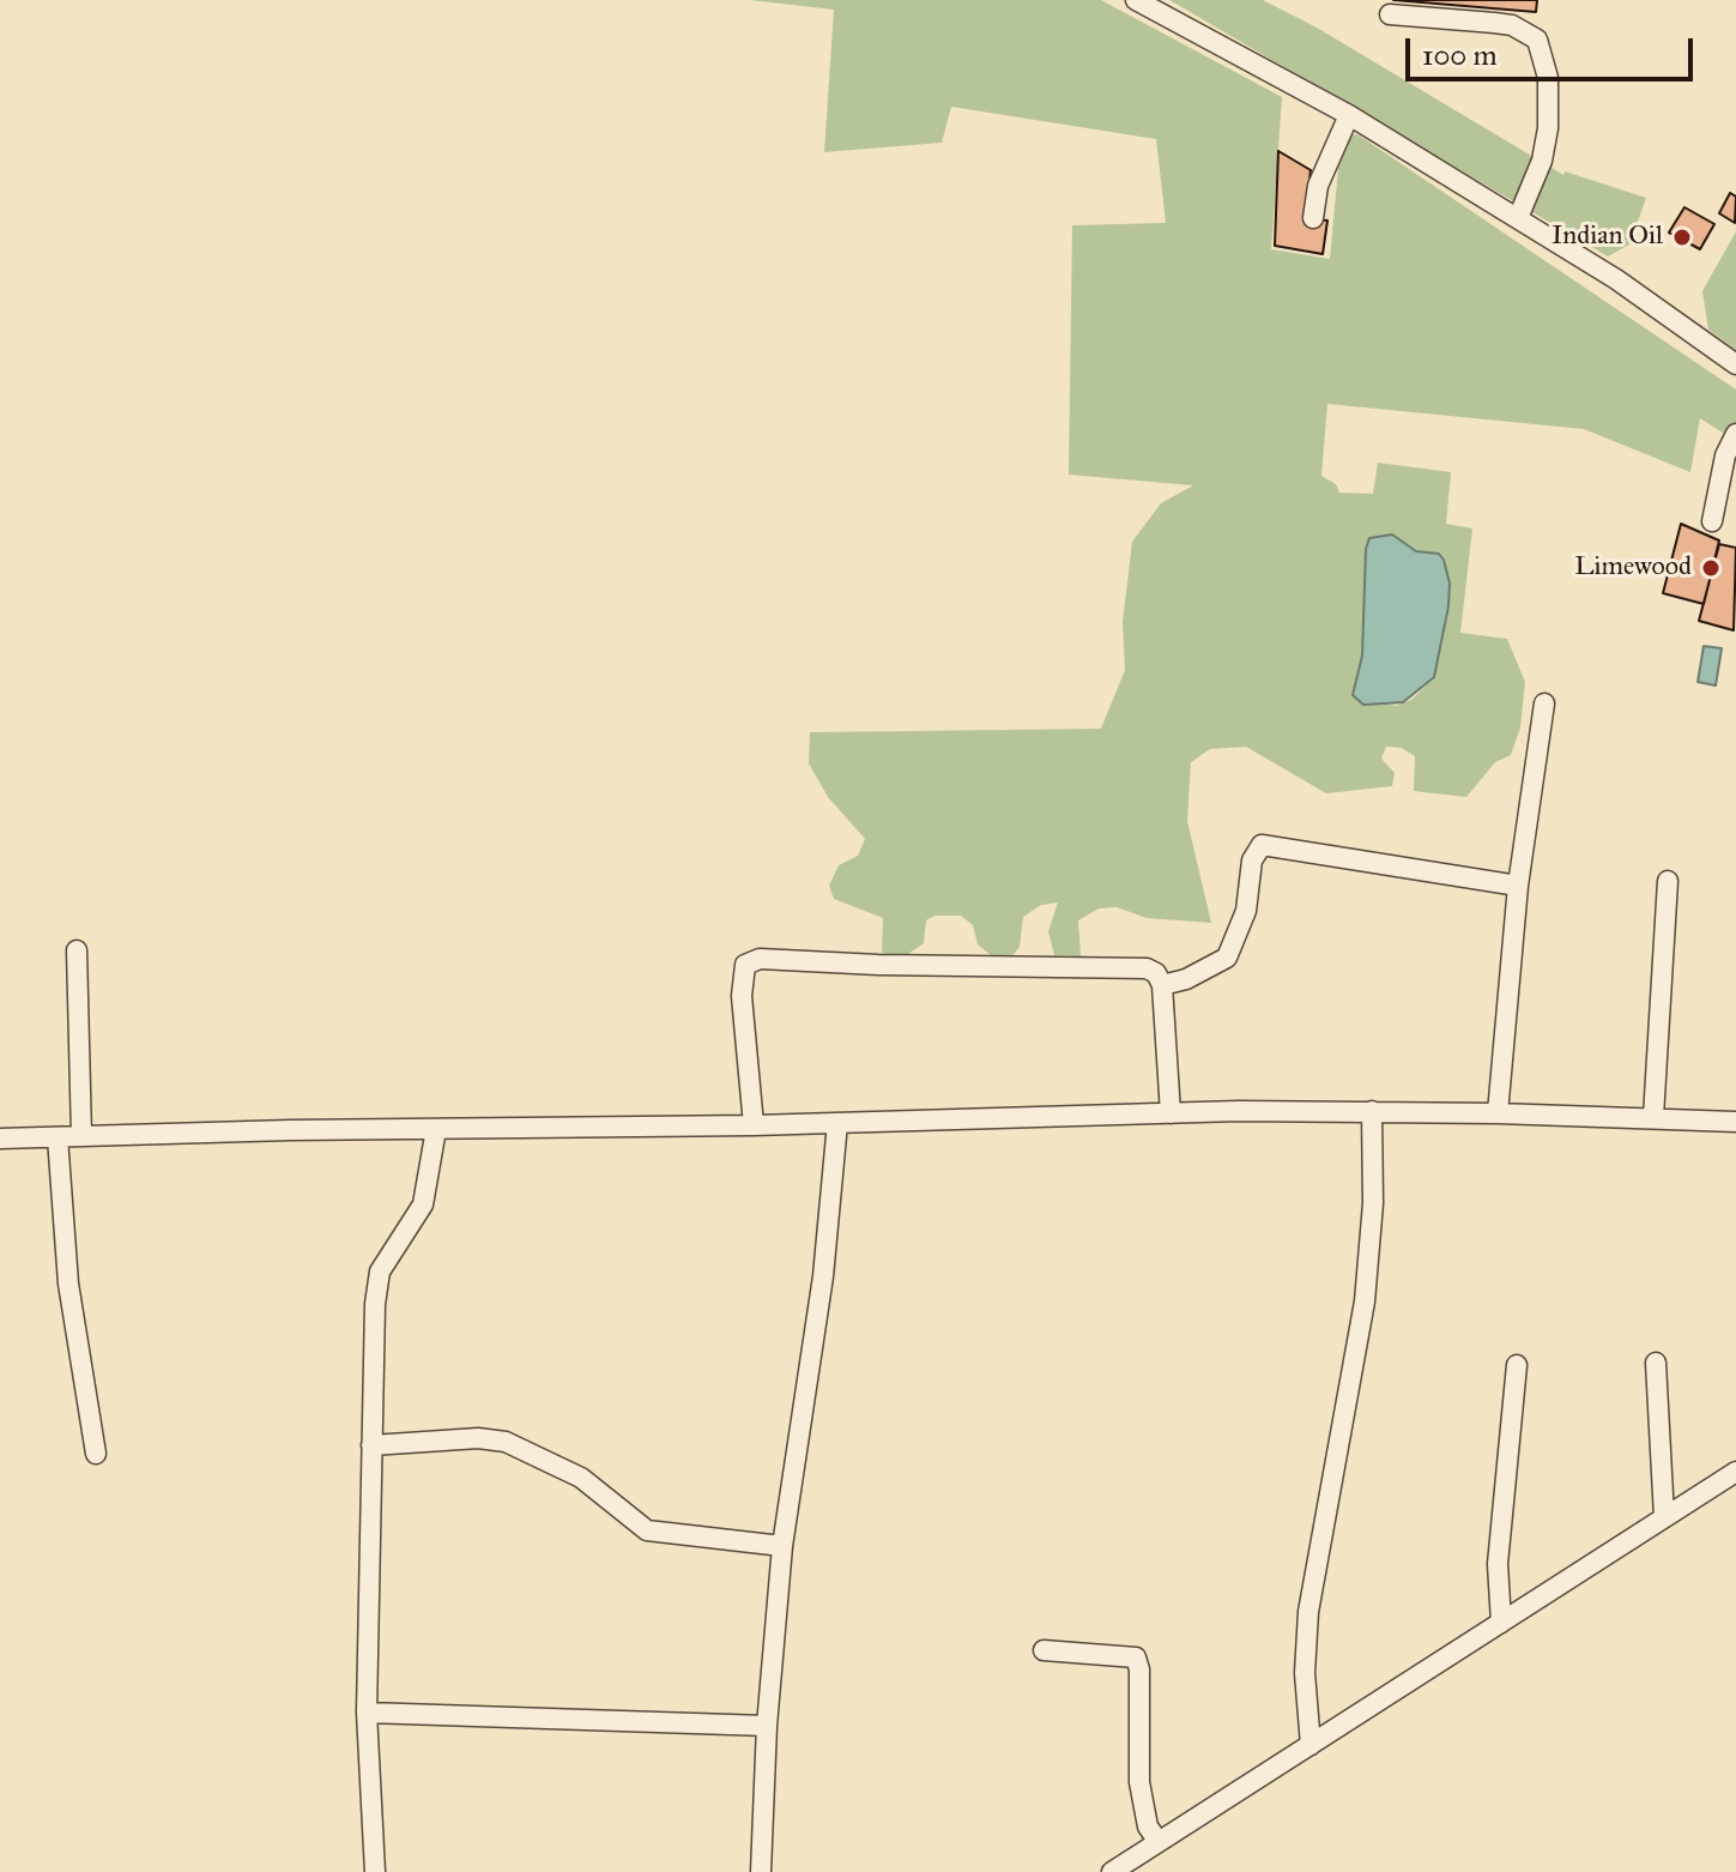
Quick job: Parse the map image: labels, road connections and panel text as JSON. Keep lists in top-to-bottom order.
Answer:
{
  "places": ["Indian Oil", "Limewood"],
  "scale_bar": "100 m"
}
